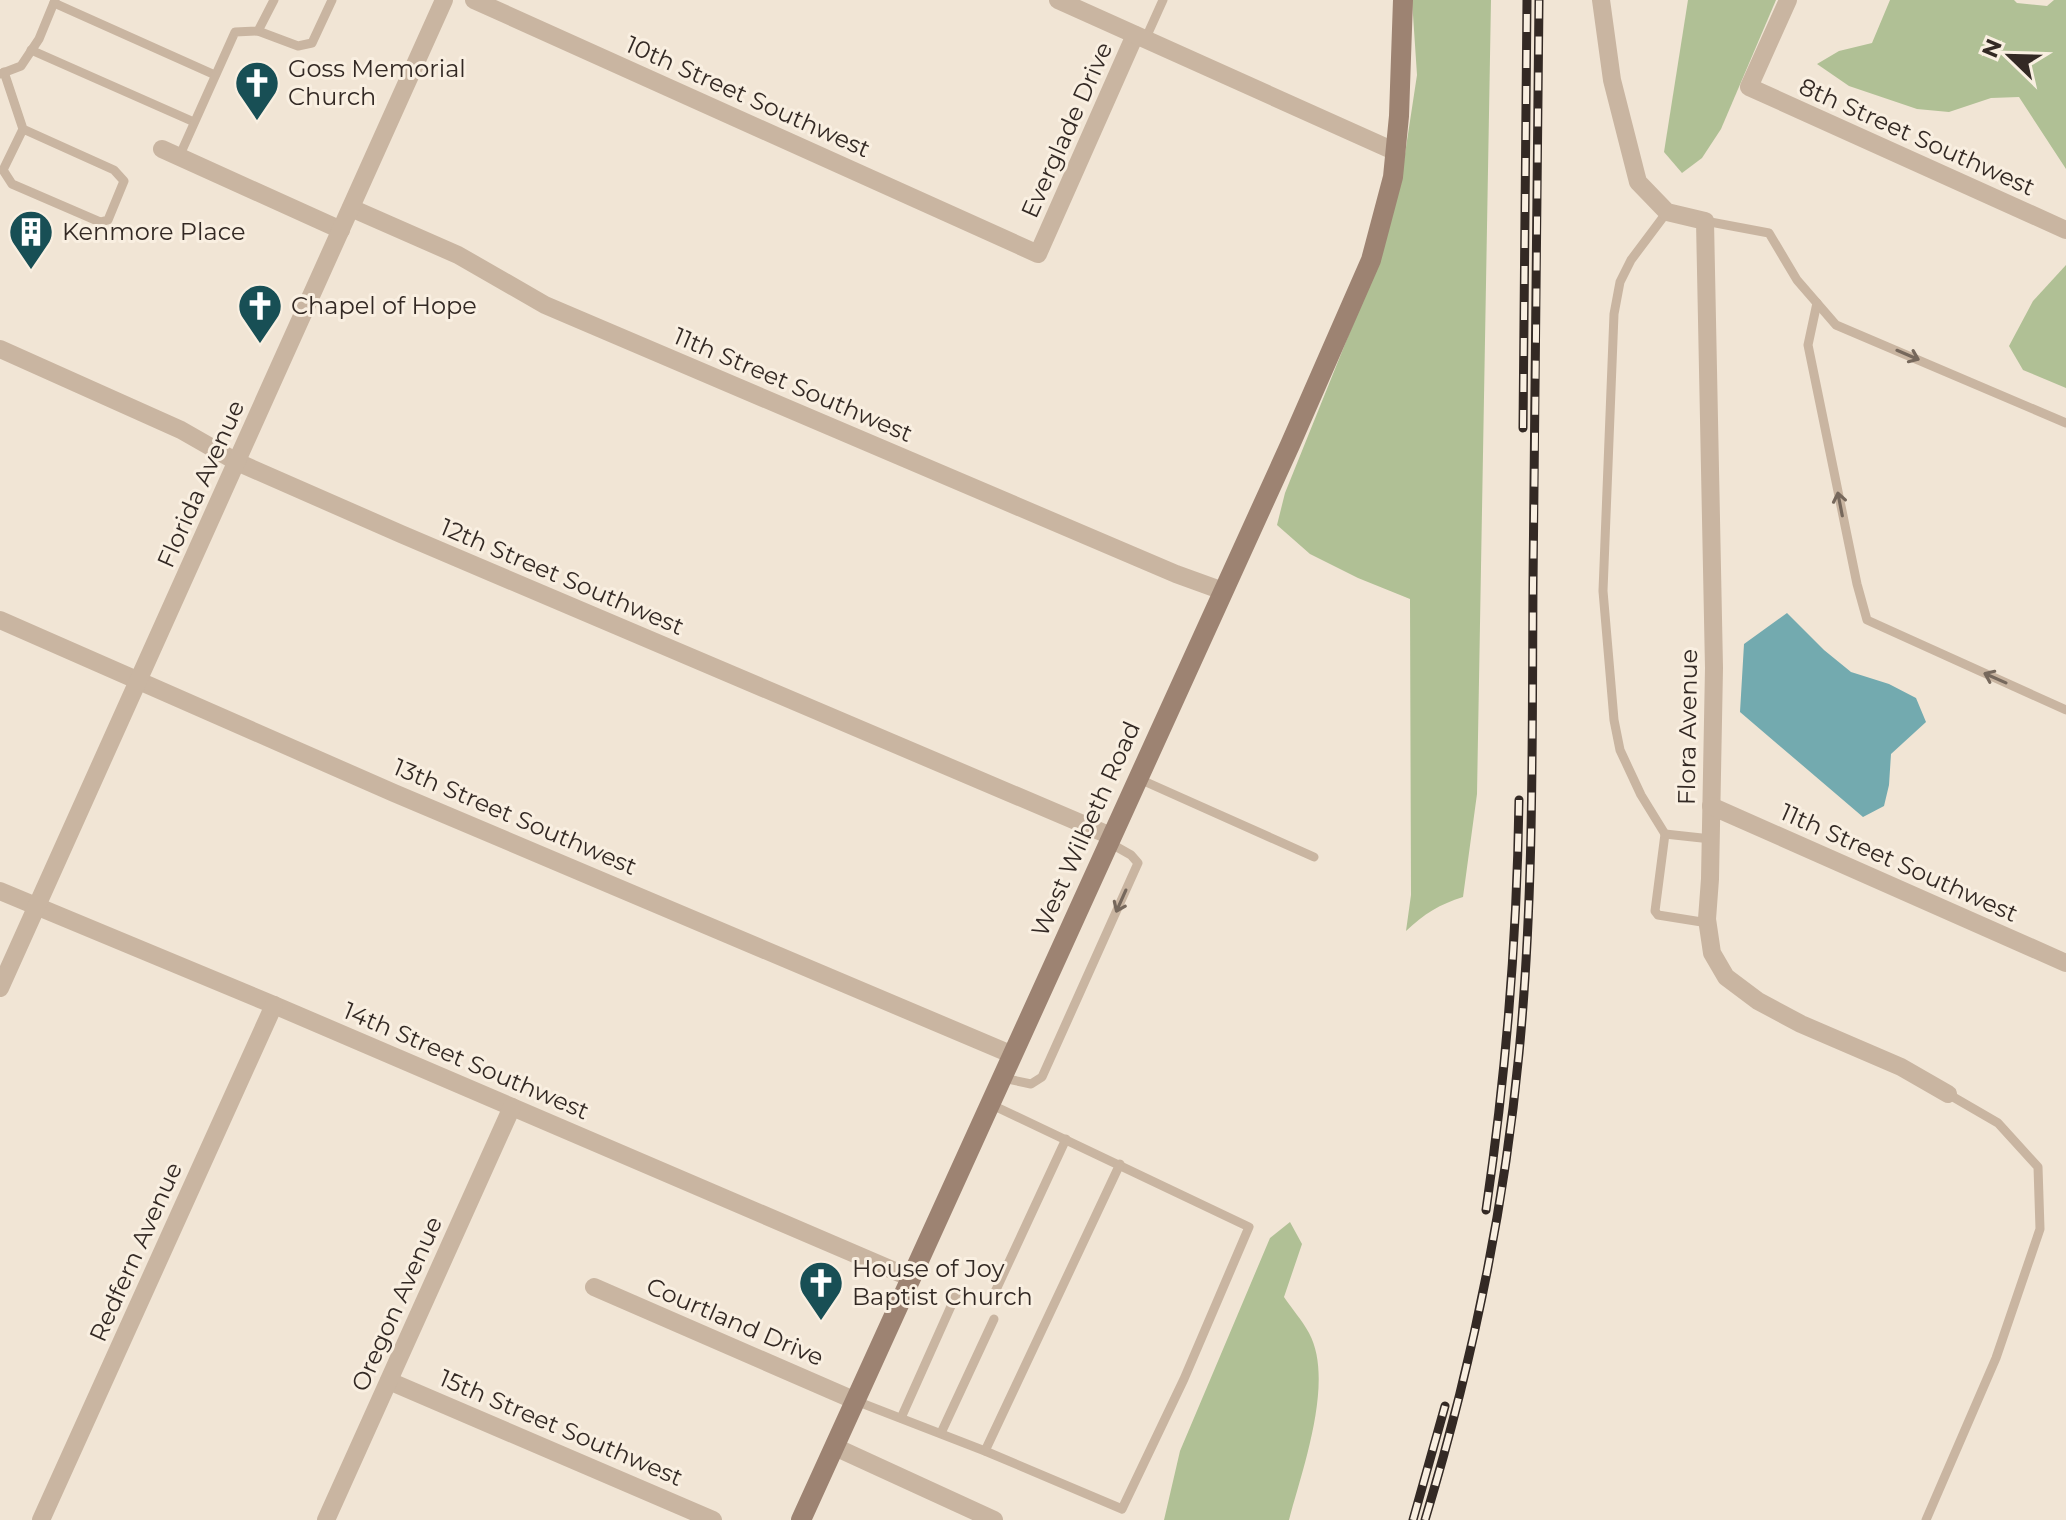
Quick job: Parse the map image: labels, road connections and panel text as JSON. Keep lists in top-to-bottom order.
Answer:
{
  "streets": {
    "main road": ["West Wilbeth Road"],
    "street": [
      "10th Street Southwest",
      "Everglade Drive",
      "8th Street Southwest",
      "11th Street Southwest",
      "Florida Avenue",
      "12th Street Southwest",
      "Flora Avenue",
      "13th Street Southwest",
      "14th Street Southwest",
      "Redfern Avenue",
      "Oregon Avenue",
      "Courtland Drive",
      "15th Street Southwest"
    ]
  },
  "crossings": [
    ["10th Street Southwest", "Everglade Drive"],
    ["11th Street Southwest", "Florida Avenue"],
    ["11th Street Southwest", "Flora Avenue"],
    ["11th Street Southwest", "West Wilbeth Road"],
    ["Florida Avenue", "12th Street Southwest"],
    ["Florida Avenue", "13th Street Southwest"],
    ["Florida Avenue", "14th Street Southwest"],
    ["12th Street Southwest", "West Wilbeth Road"],
    ["13th Street Southwest", "West Wilbeth Road"],
    ["West Wilbeth Road", "14th Street Southwest"],
    ["West Wilbeth Road", "Courtland Drive"],
    ["14th Street Southwest", "Redfern Avenue"],
    ["14th Street Southwest", "Oregon Avenue"],
    ["Oregon Avenue", "15th Street Southwest"]
  ],
  "places": {
    "church": ["Goss Memorial Church", "Chapel of Hope", "House of Joy Baptist Church"],
    "building": ["Kenmore Place"]
  },
  "north": "top left"
}
